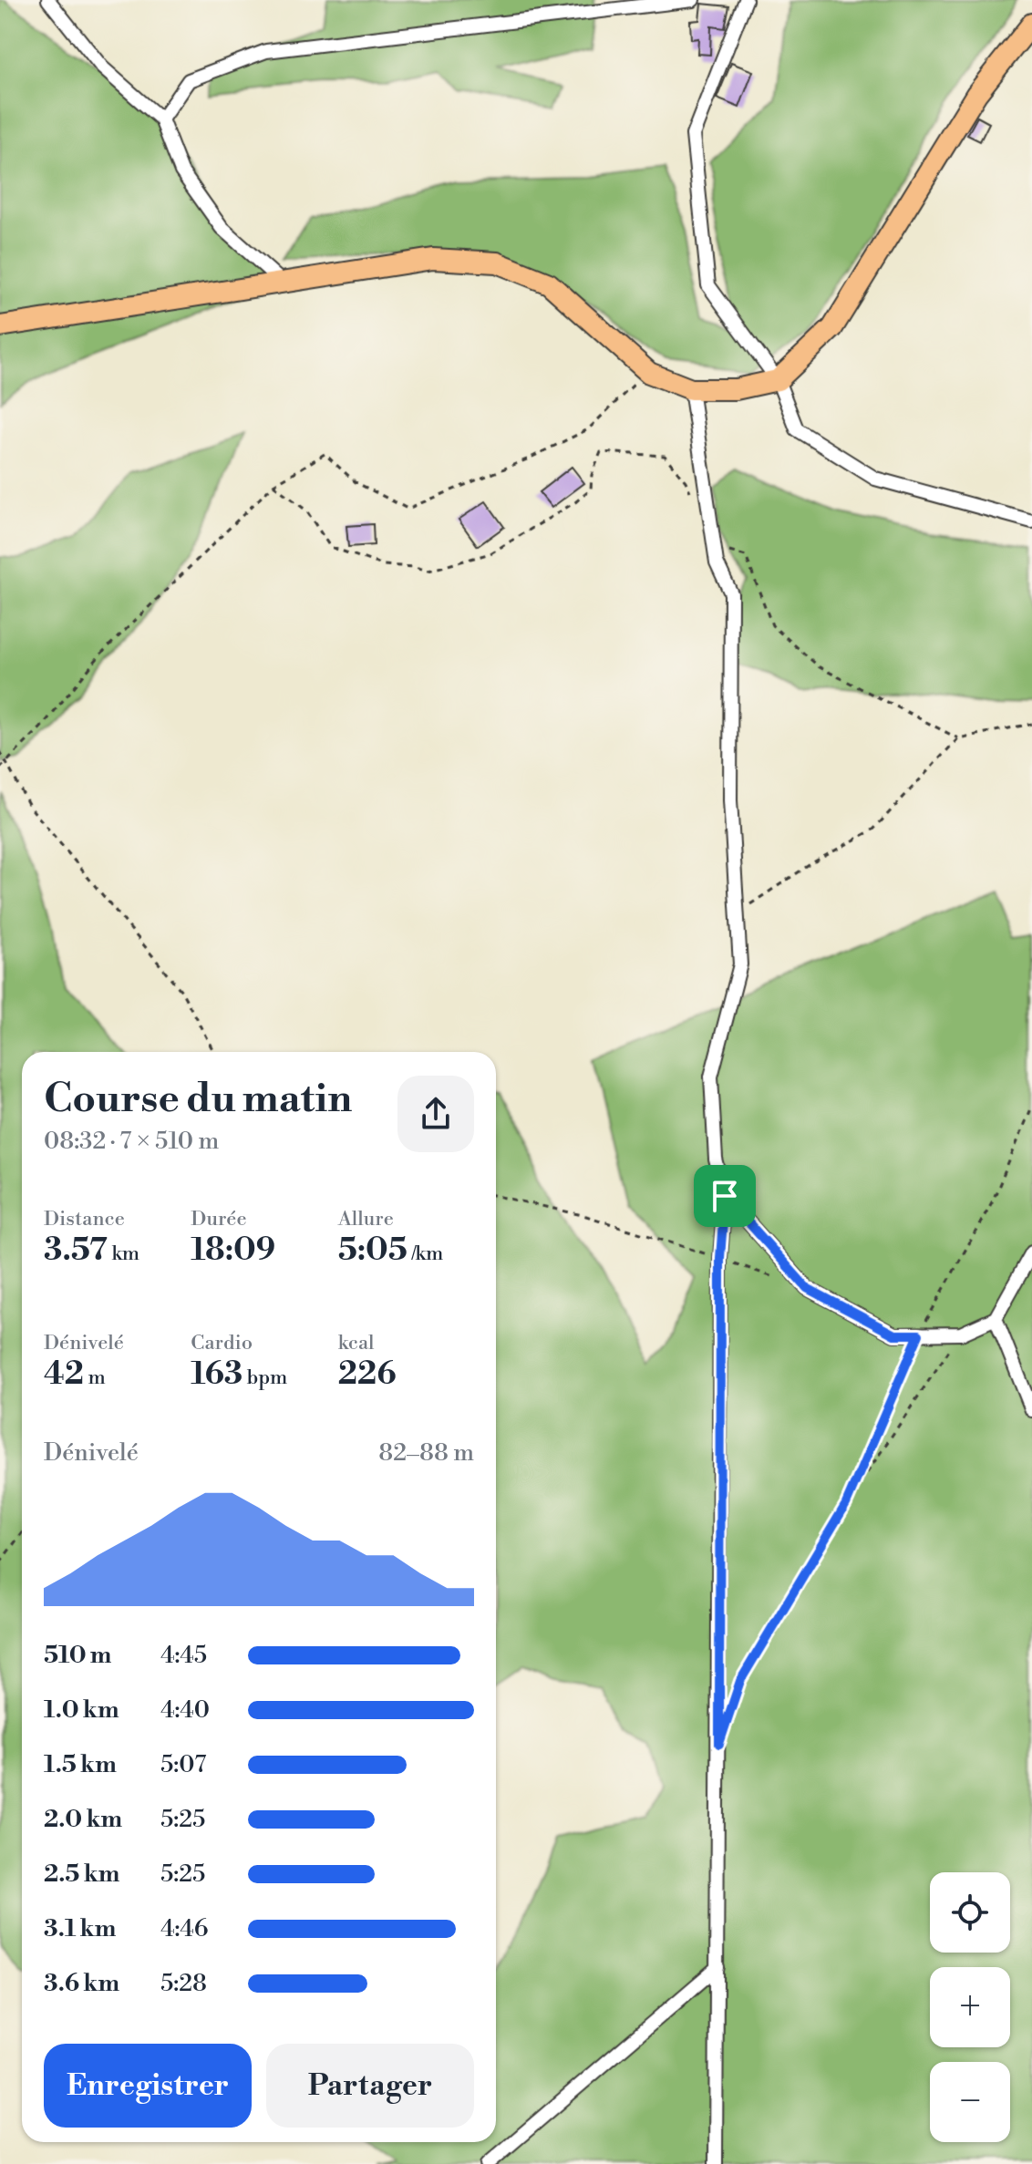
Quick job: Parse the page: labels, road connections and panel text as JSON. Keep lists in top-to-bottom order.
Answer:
{
  "page": {
    "heading": ["Course du matin", "08:32 · 7 × 510 m"],
    "stats": [
      ["Distance", "3.57 km"],
      ["Durée", "18:09"],
      ["Allure", "5:05 /km"],
      ["Dénivelé", "42 m"],
      ["Cardio", "163 bpm"],
      ["kcal", "226"]
    ],
    "chart": ["Dénivelé", "82–88 m"],
    "list": [
      {
        "name": "510 m",
        "note": "4:45"
      },
      {
        "name": "1.0 km",
        "note": "4:40"
      },
      {
        "name": "1.5 km",
        "note": "5:07"
      },
      {
        "name": "2.0 km",
        "note": "5:25"
      },
      {
        "name": "2.5 km",
        "note": "5:25"
      },
      {
        "name": "3.1 km",
        "note": "4:46"
      },
      {
        "name": "3.6 km",
        "note": "5:28"
      }
    ],
    "map_buttons": ["+", "−"],
    "buttons": ["Enregistrer", "Partager"]
  }
}
